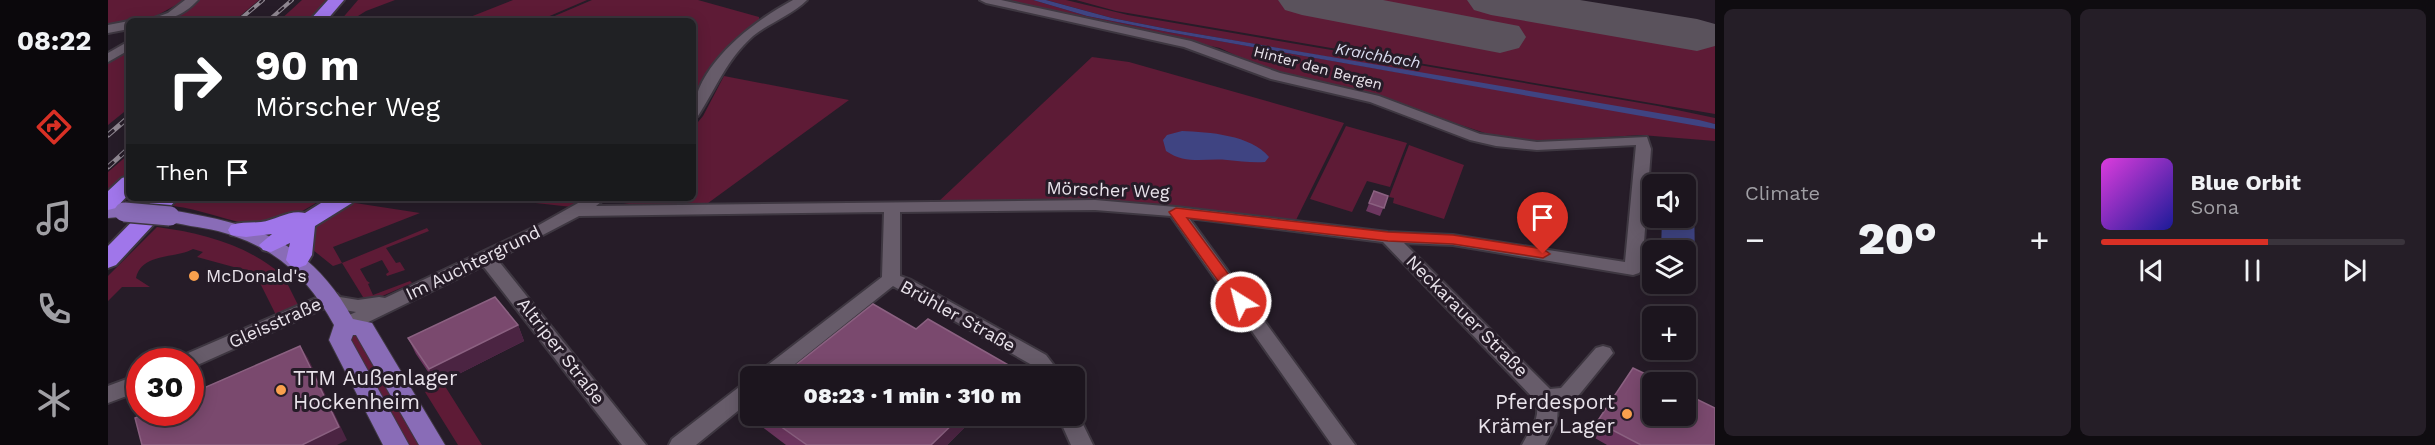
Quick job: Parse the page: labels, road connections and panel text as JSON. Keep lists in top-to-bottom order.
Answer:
{
  "streets": {
    "street": [
      "Hinter den Bergen",
      "Mörscher Weg",
      "Im Auchtergrund",
      "Brühler Straße",
      "Neckarauer Straße",
      "Gleisstraße",
      "Altriper Straße"
    ]
  },
  "crossings": [
    ["Hinter den Bergen", "Mörscher Weg"],
    ["Mörscher Weg", "Im Auchtergrund"],
    ["Mörscher Weg", "Neckarauer Straße"],
    ["Im Auchtergrund", "Altriper Straße"]
  ],
  "water": ["Kraichbach"],
  "places": ["McDonald's", "TTM Außenlager Hockenheim", "Pferdesport Krämer Lager"],
  "page": {
    "tabs": "08:22",
    "tile": "Climate",
    "turn": ["90 m", "Mörscher Weg"],
    "then": "Then",
    "song": ["Blue Orbit", "Sona"],
    "map_buttons": ["+", "−"],
    "heat": ["−", "20°", "+"],
    "limit": "30",
    "trip": "08:23 · 1 min · 310 m"
  }
}
